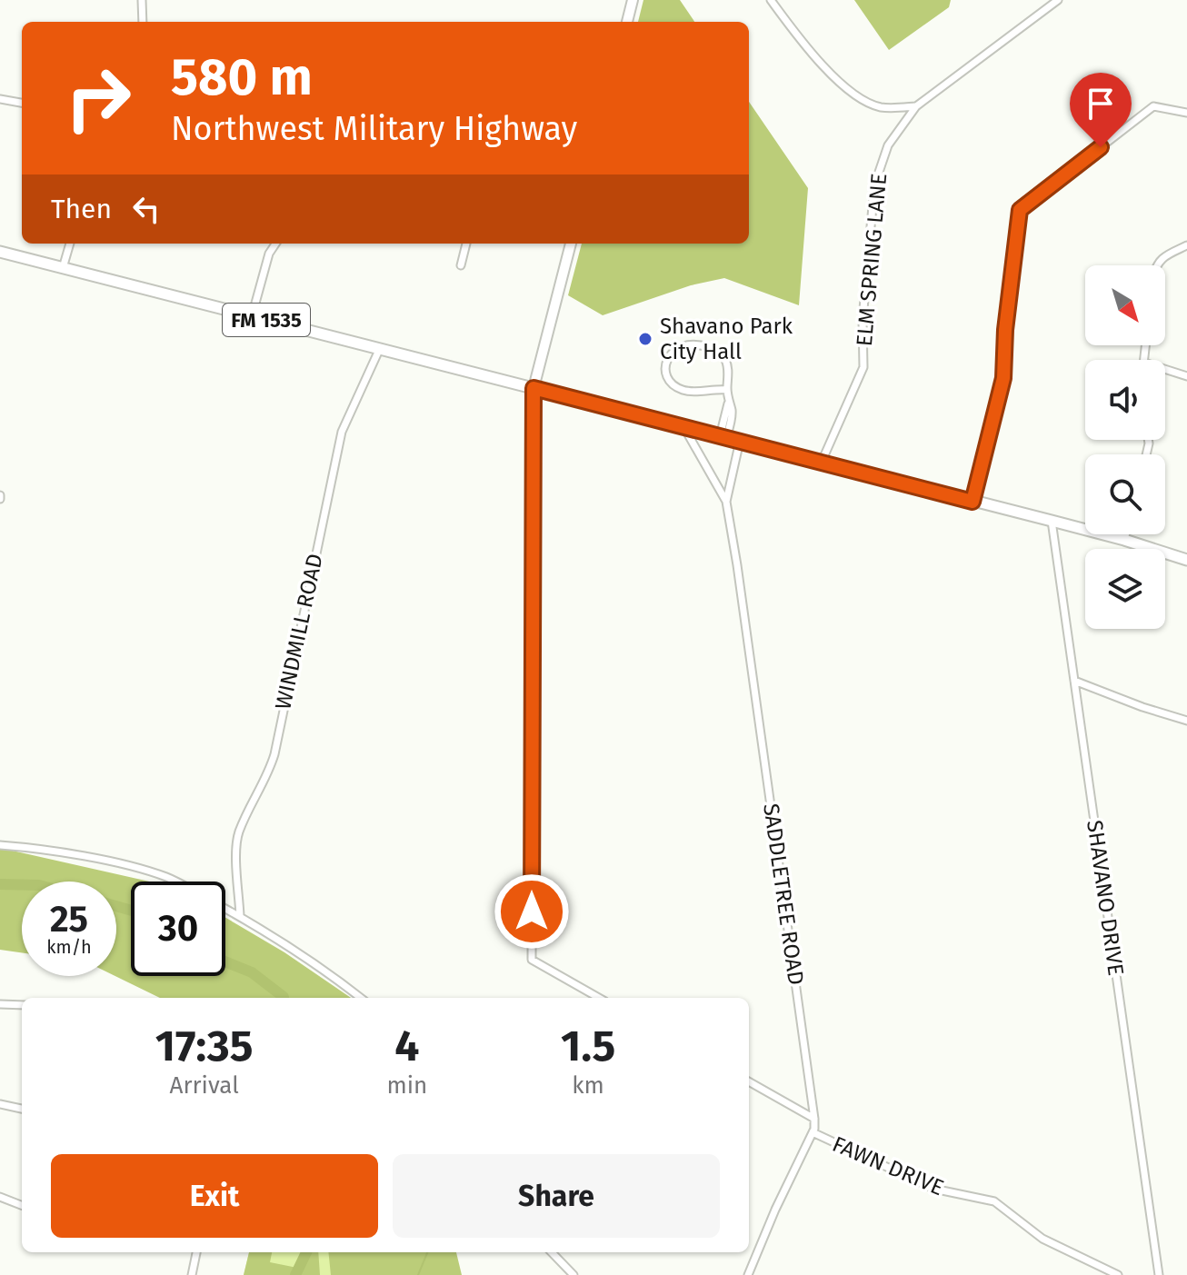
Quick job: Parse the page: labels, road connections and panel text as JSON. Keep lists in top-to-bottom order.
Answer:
{
  "streets": {
    "main road": ["FM 1535"],
    "street": [
      "ELM SPRING LANE",
      "WINDMILL ROAD",
      "SADDLETREE ROAD",
      "SHAVANO DRIVE",
      "FAWN DRIVE"
    ]
  },
  "crossings": [
    ["ELM SPRING LANE", "FM 1535"],
    ["FM 1535", "WINDMILL ROAD"],
    ["FM 1535", "SADDLETREE ROAD"],
    ["FM 1535", "SHAVANO DRIVE"],
    ["SADDLETREE ROAD", "FAWN DRIVE"]
  ],
  "places": ["Shavano Park City Hall"],
  "north": "bottom right",
  "page": {
    "turn": ["580 m", "Northwest Military Highway"],
    "then": "Then",
    "speed": "25 km/h",
    "limit": "30",
    "eta": [
      "17:35",
      "Arrival",
      "4",
      "min",
      "1.5",
      "km"
    ],
    "buttons": ["Exit", "Share"]
  }
}
